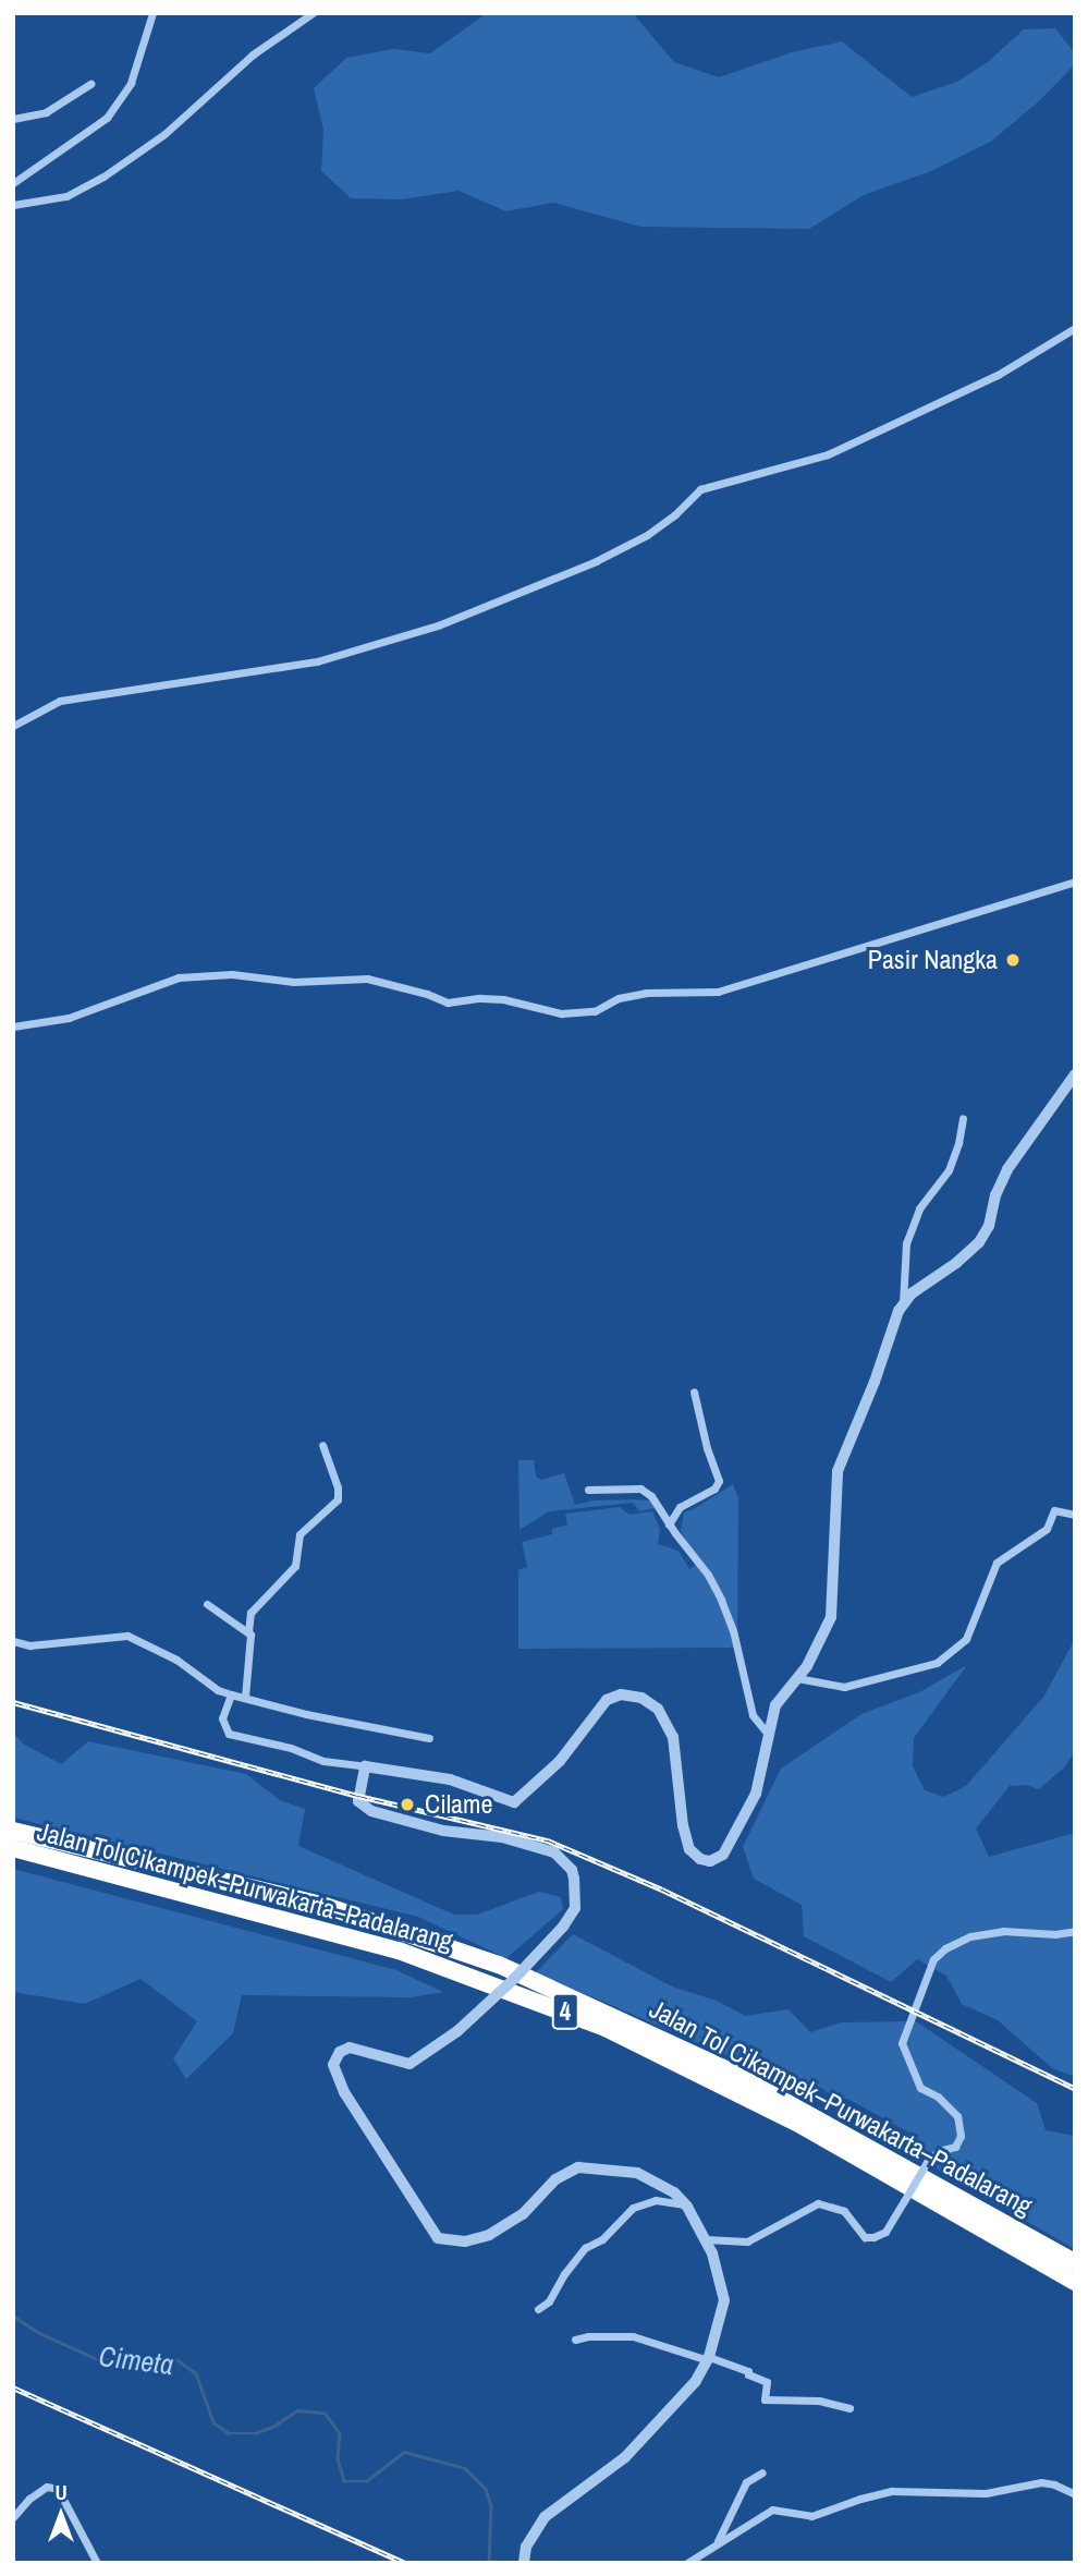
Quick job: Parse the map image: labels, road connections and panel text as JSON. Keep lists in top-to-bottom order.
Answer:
{
  "streets": {
    "highway": ["Jalan Tol Cikampek–Purwakarta–Padalarang", "4"]
  },
  "water": ["Cimeta"],
  "places": ["Pasir Nangka", "Cilame"],
  "north": "top"
}
